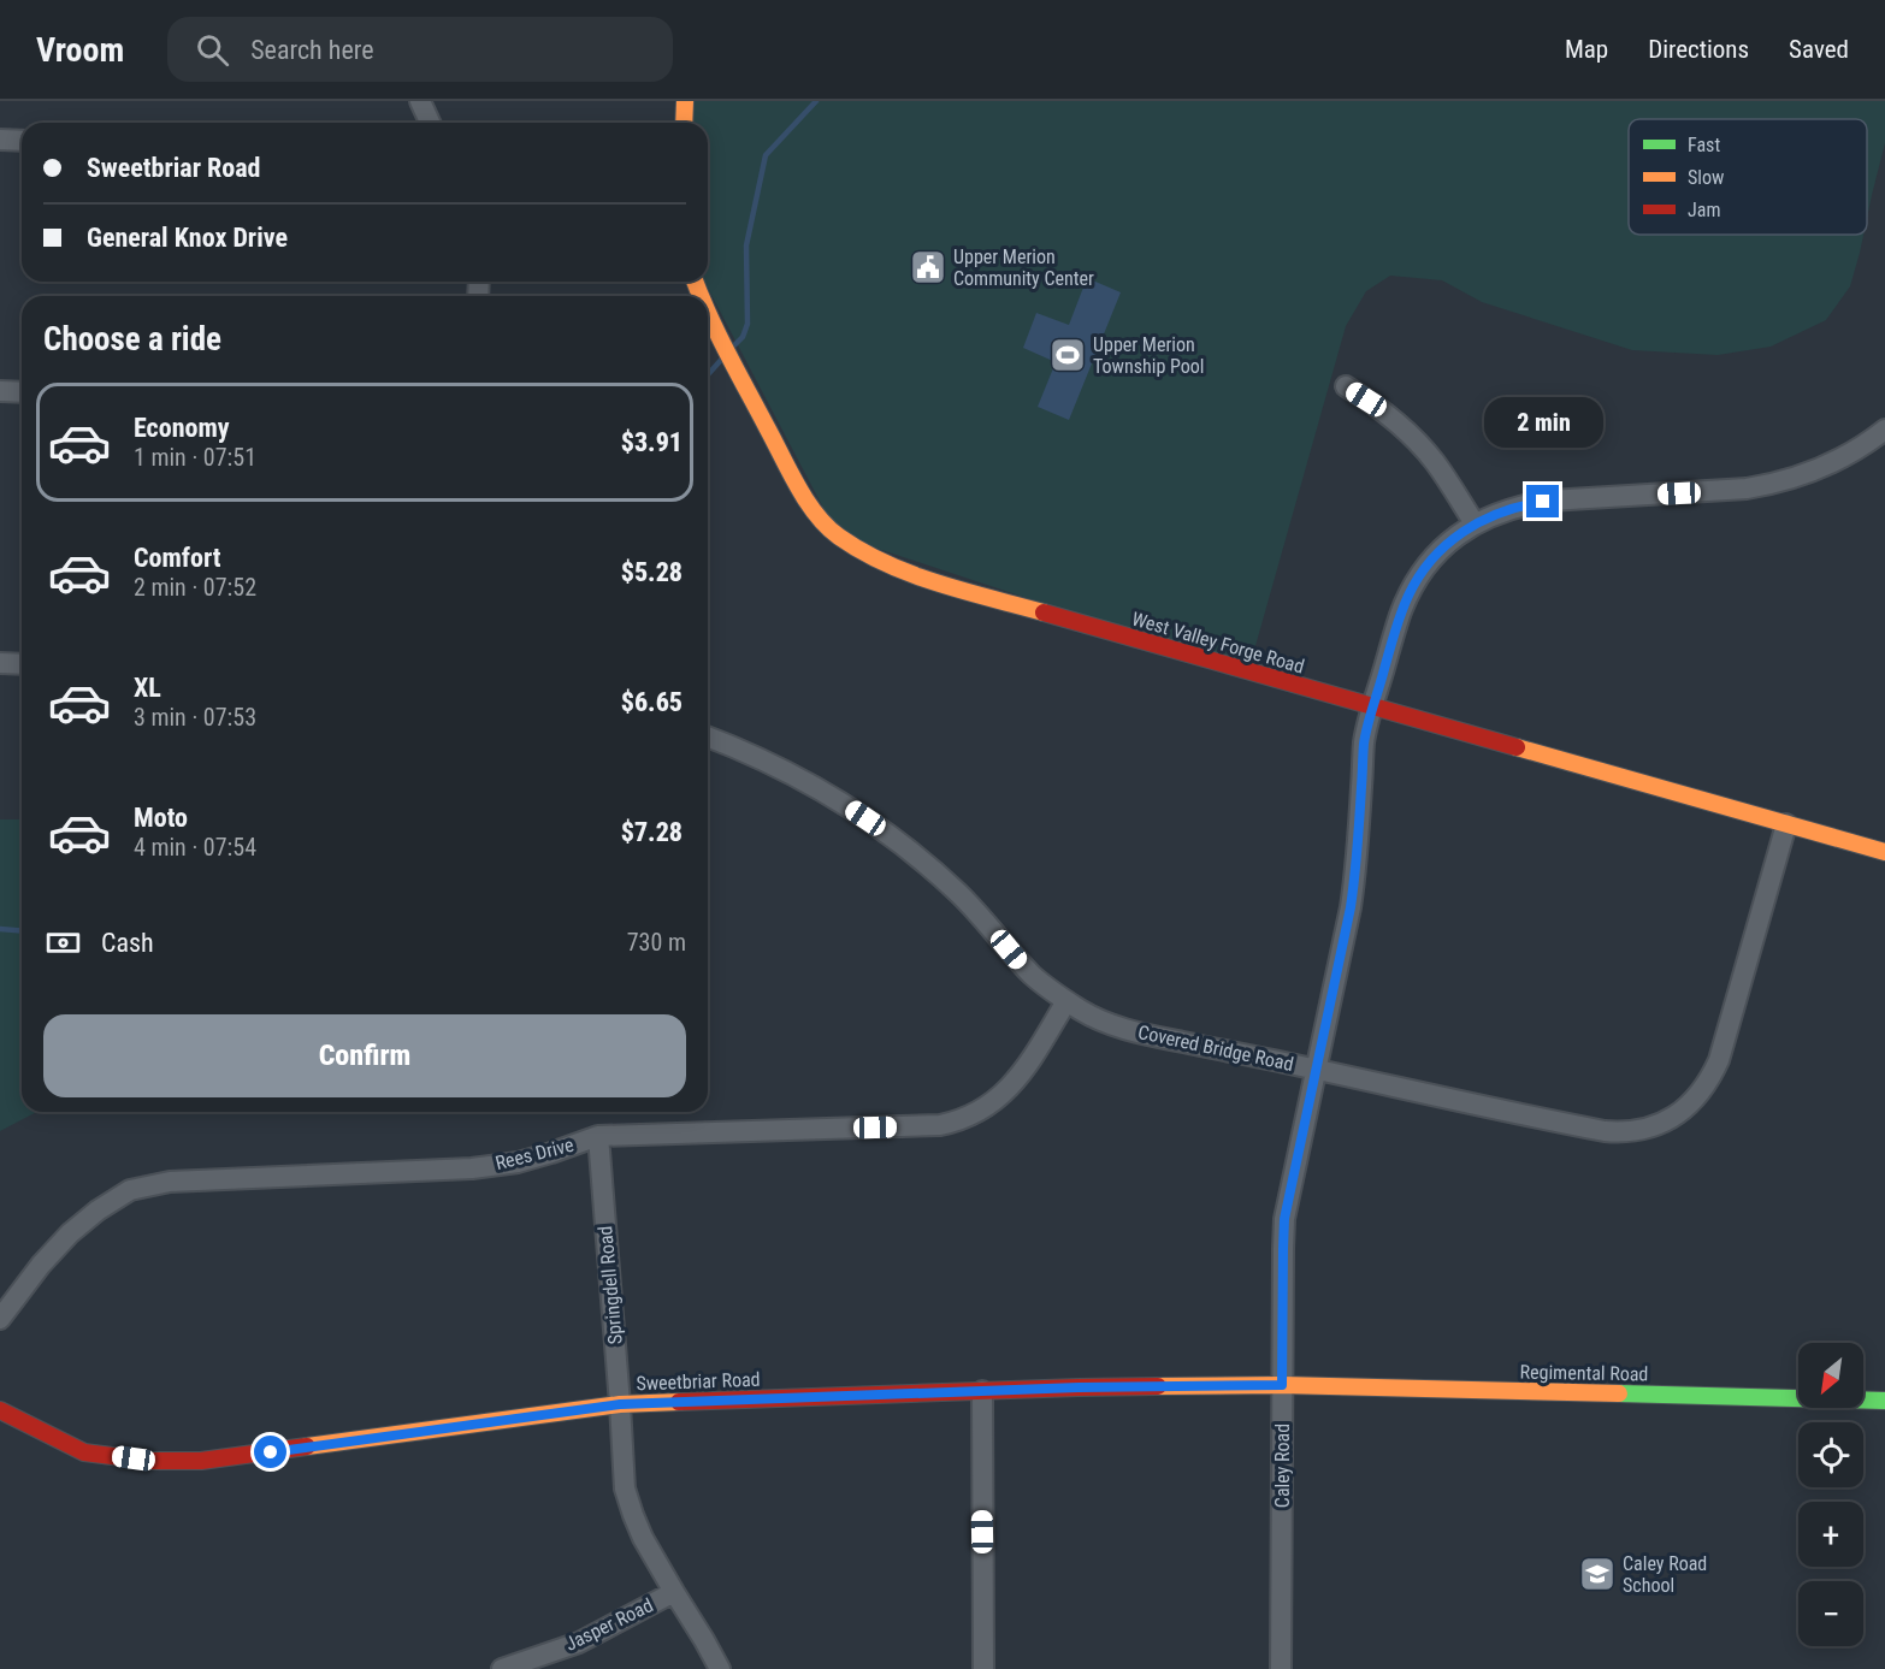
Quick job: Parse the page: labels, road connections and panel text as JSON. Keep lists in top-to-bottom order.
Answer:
{
  "streets": {
    "street": [
      "West Valley Forge Road",
      "Covered Bridge Road",
      "Rees Drive",
      "Springdell Road",
      "Regimental Road",
      "Sweetbriar Road",
      "Caley Road",
      "Jasper Road"
    ]
  },
  "crossings": [
    ["West Valley Forge Road", "Covered Bridge Road"],
    ["West Valley Forge Road", "Caley Road"],
    ["Covered Bridge Road", "Rees Drive"],
    ["Covered Bridge Road", "Caley Road"],
    ["Rees Drive", "Springdell Road"],
    ["Springdell Road", "Sweetbriar Road"],
    ["Springdell Road", "Jasper Road"],
    ["Regimental Road", "Sweetbriar Road"],
    ["Regimental Road", "Caley Road"],
    ["Sweetbriar Road", "Caley Road"]
  ],
  "places": {
    "public building": ["Upper Merion Community Center"],
    "sports": ["Upper Merion Township Pool"],
    "school or university": ["Caley Road School"]
  },
  "legend": ["Fast", "Slow", "Jam"],
  "north": "bottom left",
  "page": {
    "header": "Vroom",
    "search": "Search here",
    "nav": ["Map", "Directions", "Saved"],
    "banner": ["Sweetbriar Road", "General Knox Drive"],
    "heading": "Choose a ride",
    "list": [
      {
        "name": "Economy",
        "note": "1 min · 07:51",
        "value": "$3.91"
      },
      {
        "name": "Comfort",
        "note": "2 min · 07:52",
        "value": "$5.28"
      },
      {
        "name": "XL",
        "note": "3 min · 07:53",
        "value": "$6.65"
      },
      {
        "name": "Moto",
        "note": "4 min · 07:54",
        "value": "$7.28"
      }
    ],
    "bubble": "2 min",
    "pay": ["Cash", "730 m"],
    "buttons": "Confirm",
    "map_buttons": ["+", "−"]
  }
}
